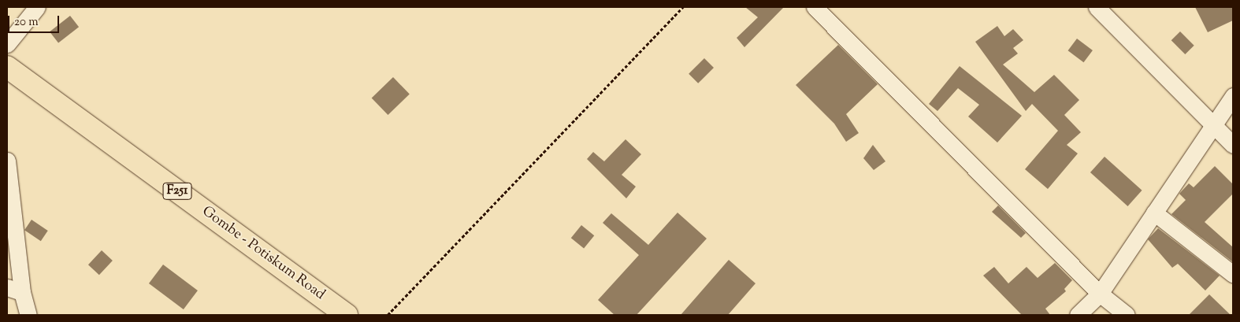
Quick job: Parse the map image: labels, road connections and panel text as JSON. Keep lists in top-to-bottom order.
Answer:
{
  "streets": {
    "main road": ["F251", "Gombe - Potiskum Road"]
  },
  "scale_bar": "20 m"
}
